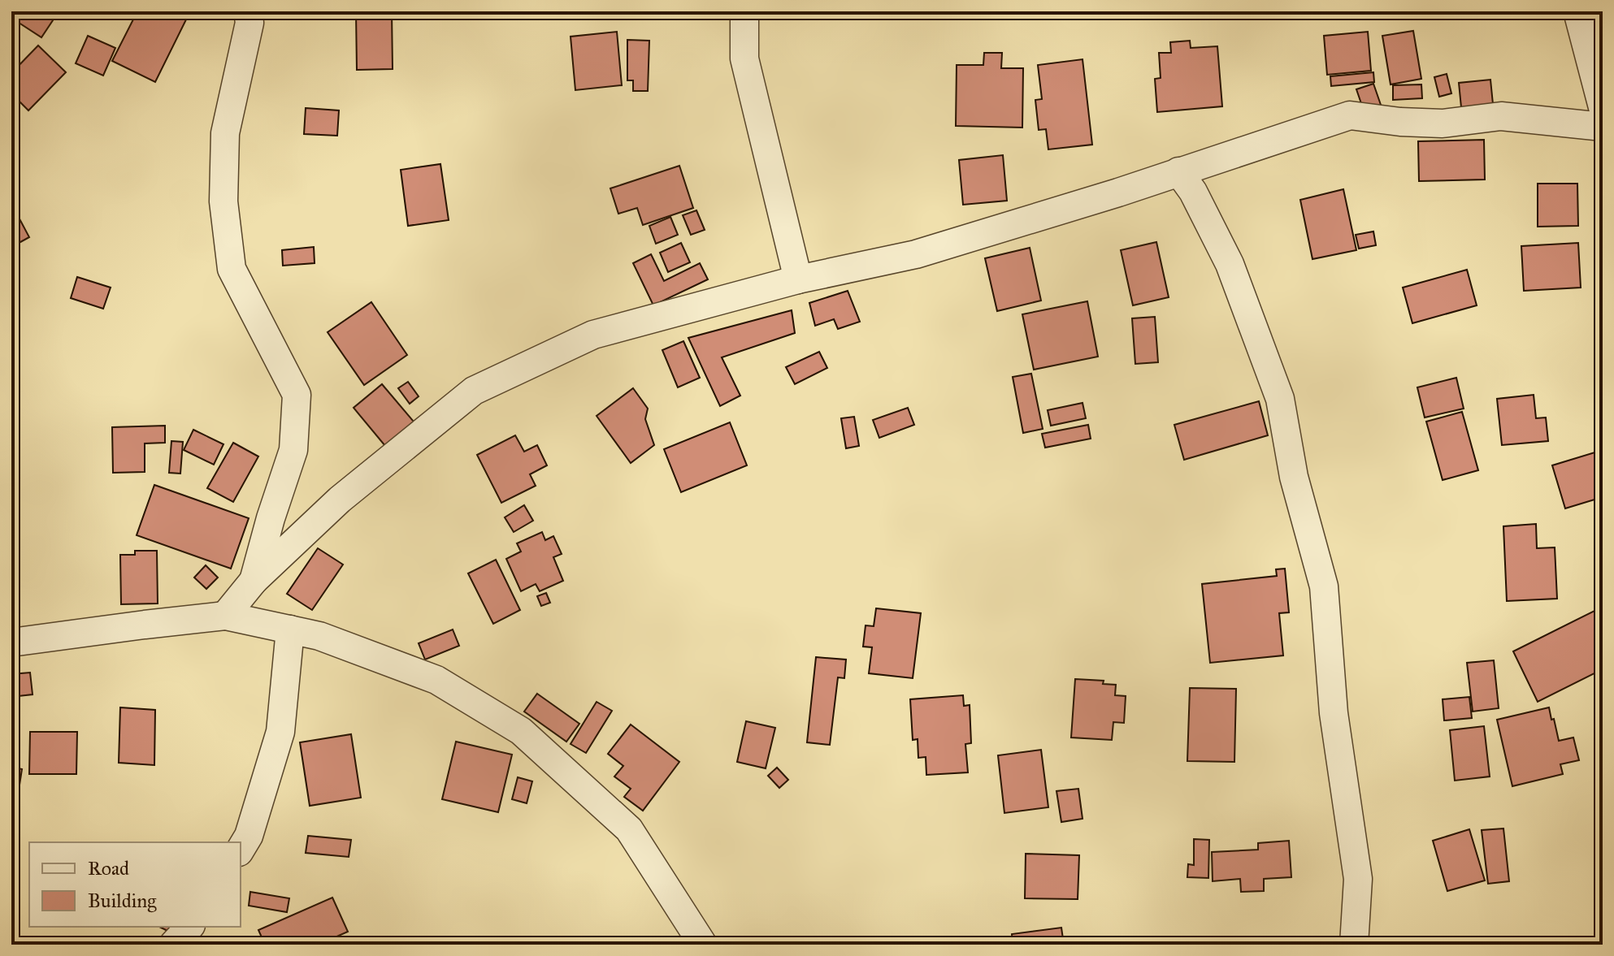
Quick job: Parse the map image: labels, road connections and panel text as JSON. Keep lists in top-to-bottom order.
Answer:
{
  "legend": ["Road", "Building"]
}
